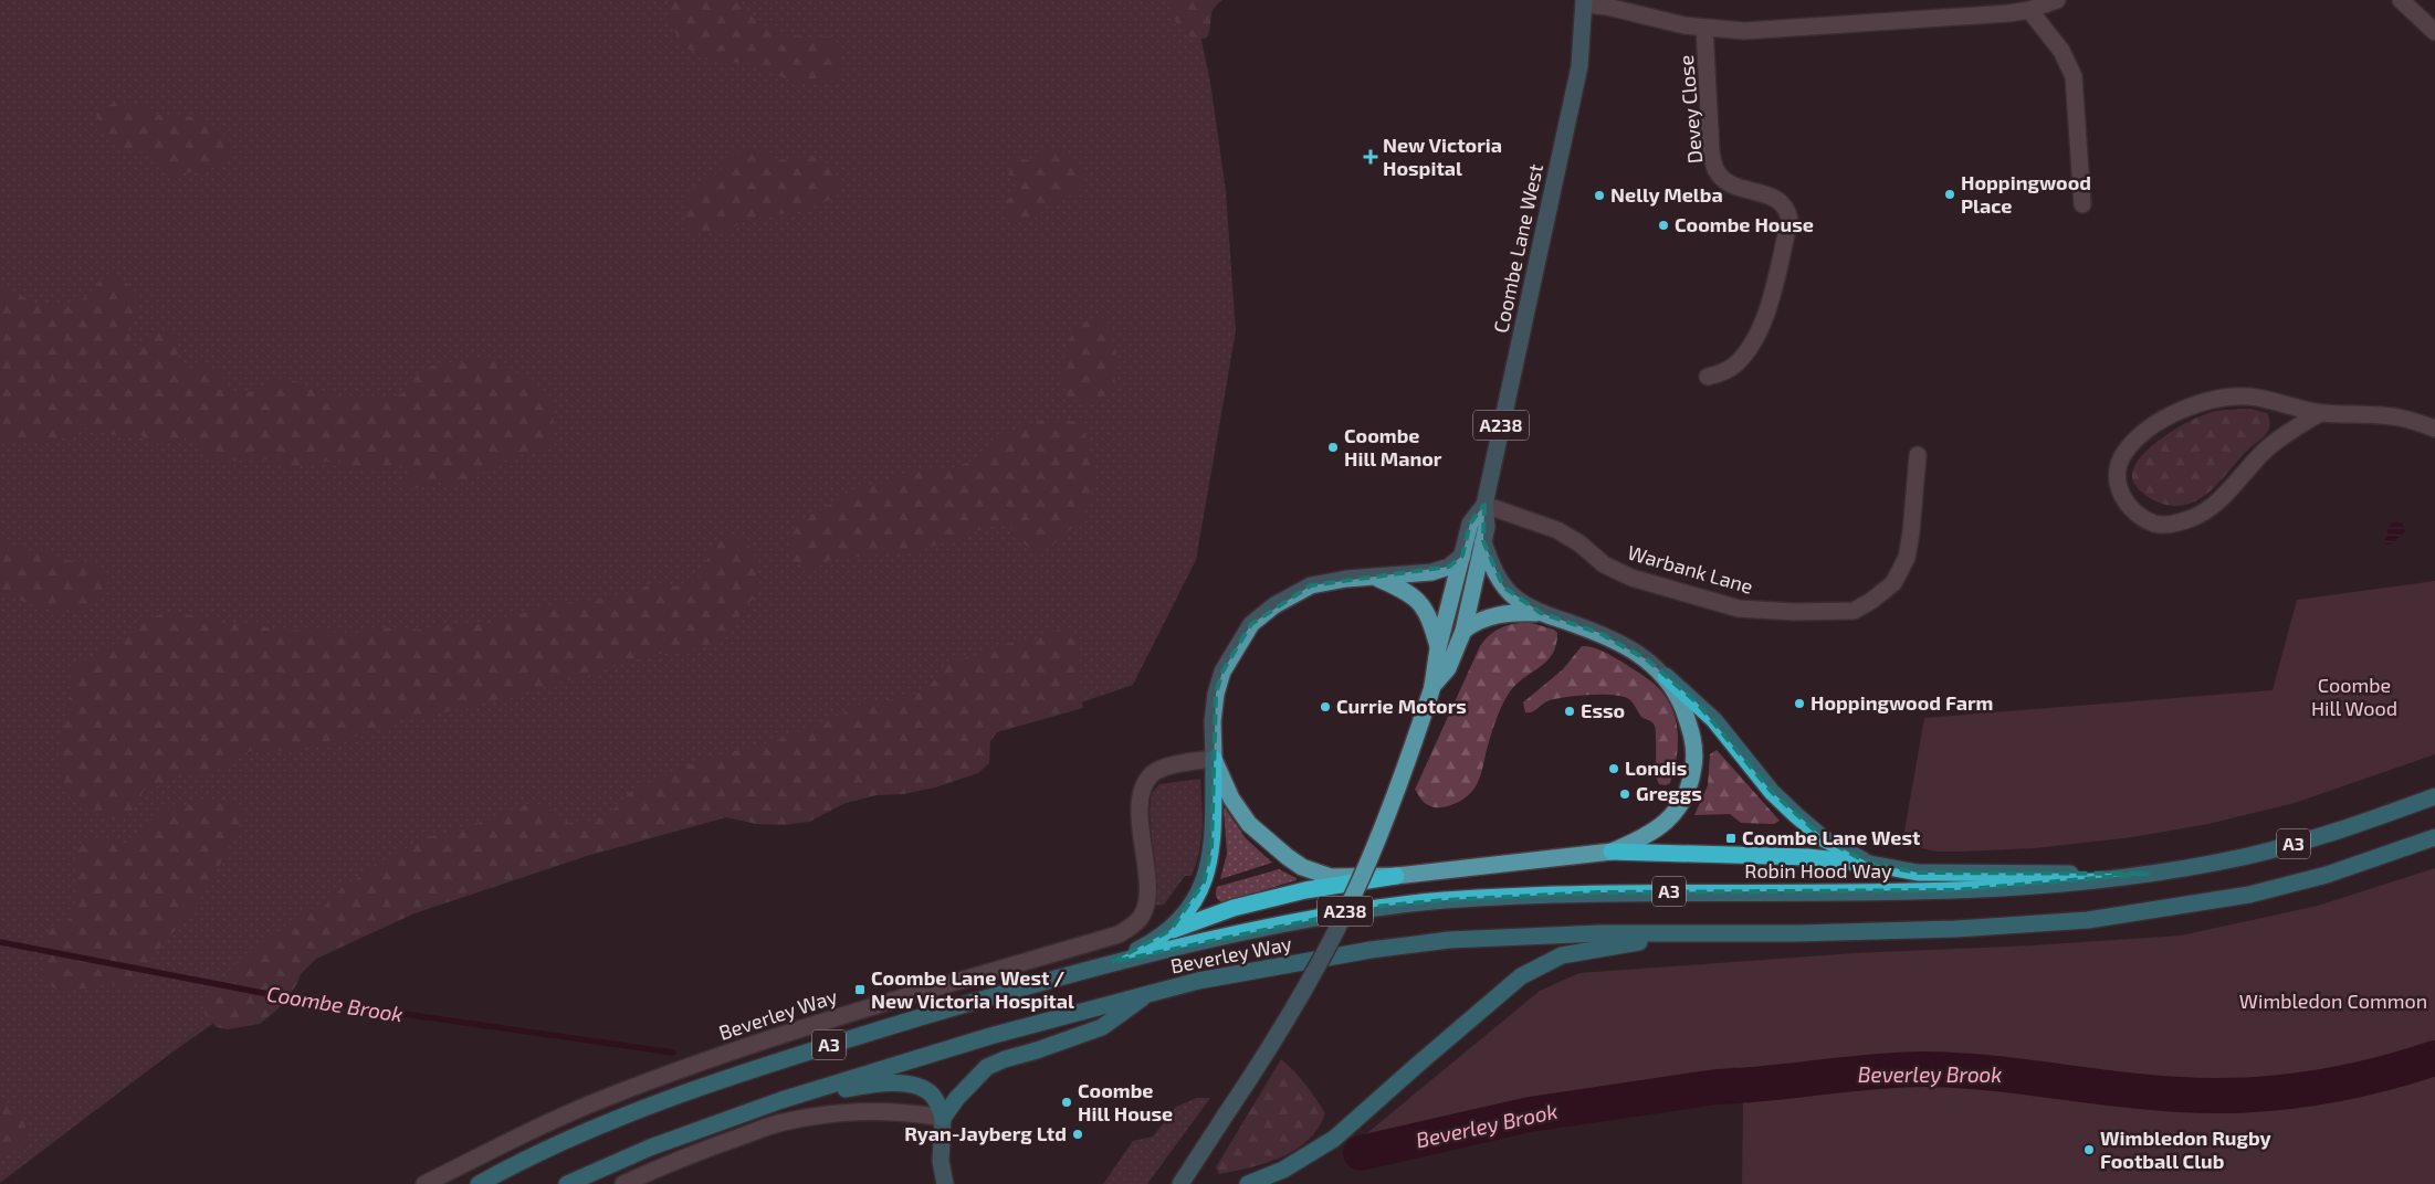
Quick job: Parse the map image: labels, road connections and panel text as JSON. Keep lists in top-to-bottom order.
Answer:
{
  "streets": {
    "highway": ["A3", "Robin Hood Way", "Beverley Way"],
    "main road": ["Coombe Lane West", "A238"],
    "street": ["Devey Close", "Warbank Lane"]
  },
  "crossings": [
    ["Coombe Lane West", "A238"],
    ["Coombe Lane West", "Warbank Lane"],
    ["A3", "Beverley Way"],
    ["Robin Hood Way", "Beverley Way"]
  ],
  "water": ["Coombe Brook", "Beverley Brook"],
  "parks": ["Coombe Hill Wood", "Wimbledon Common"],
  "places": {
    "health": ["New Victoria Hospital"],
    "other": [
      "Hoppingwood Place",
      "Nelly Melba",
      "Coombe House",
      "Coombe Hill Manor",
      "Hoppingwood Farm",
      "Currie Motors",
      "Esso",
      "Londis",
      "Greggs",
      "Coombe Hill House",
      "Ryan-Jayberg Ltd",
      "Wimbledon Rugby Football Club"
    ],
    "transit": ["Coombe Lane West", "Coombe Lane West / New Victoria Hospital"]
  }
}
